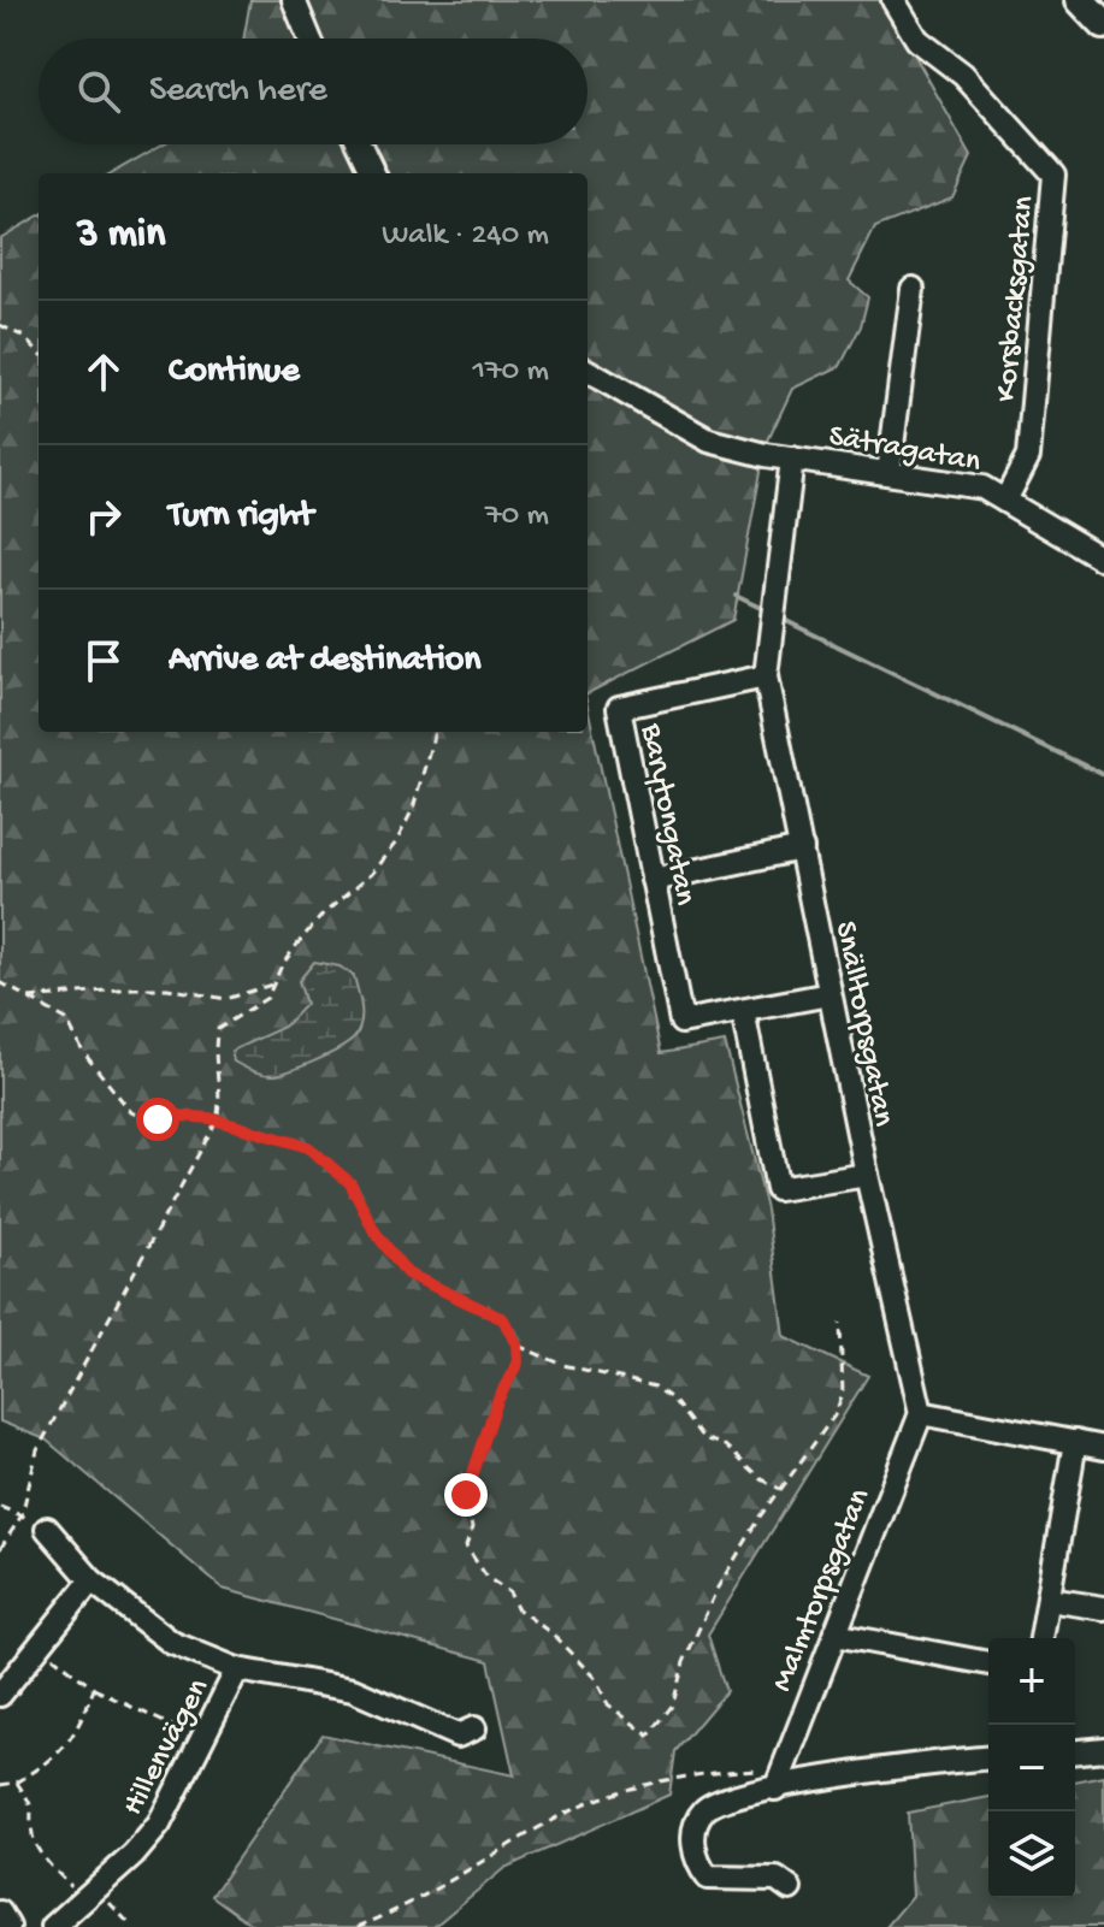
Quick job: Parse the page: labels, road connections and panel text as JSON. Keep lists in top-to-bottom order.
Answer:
{
  "streets": {
    "street": [
      "Korsbacksgatan",
      "Sätragatan",
      "Barytongatan",
      "Snälltorpsgatan",
      "Malmtorpsgatan",
      "Hillenvägen"
    ]
  },
  "crossings": [
    ["Korsbacksgatan", "Sätragatan"],
    ["Sätragatan", "Snälltorpsgatan"],
    ["Barytongatan", "Snälltorpsgatan"],
    ["Snälltorpsgatan", "Malmtorpsgatan"]
  ],
  "page": {
    "search": "Search here",
    "heading": ["3 min", "Walk · 240 m"],
    "list": [
      ["Continue", "170 m"],
      ["Turn right", "70 m"],
      "Arrive at destination"
    ],
    "map_buttons": ["+", "−"]
  }
}
